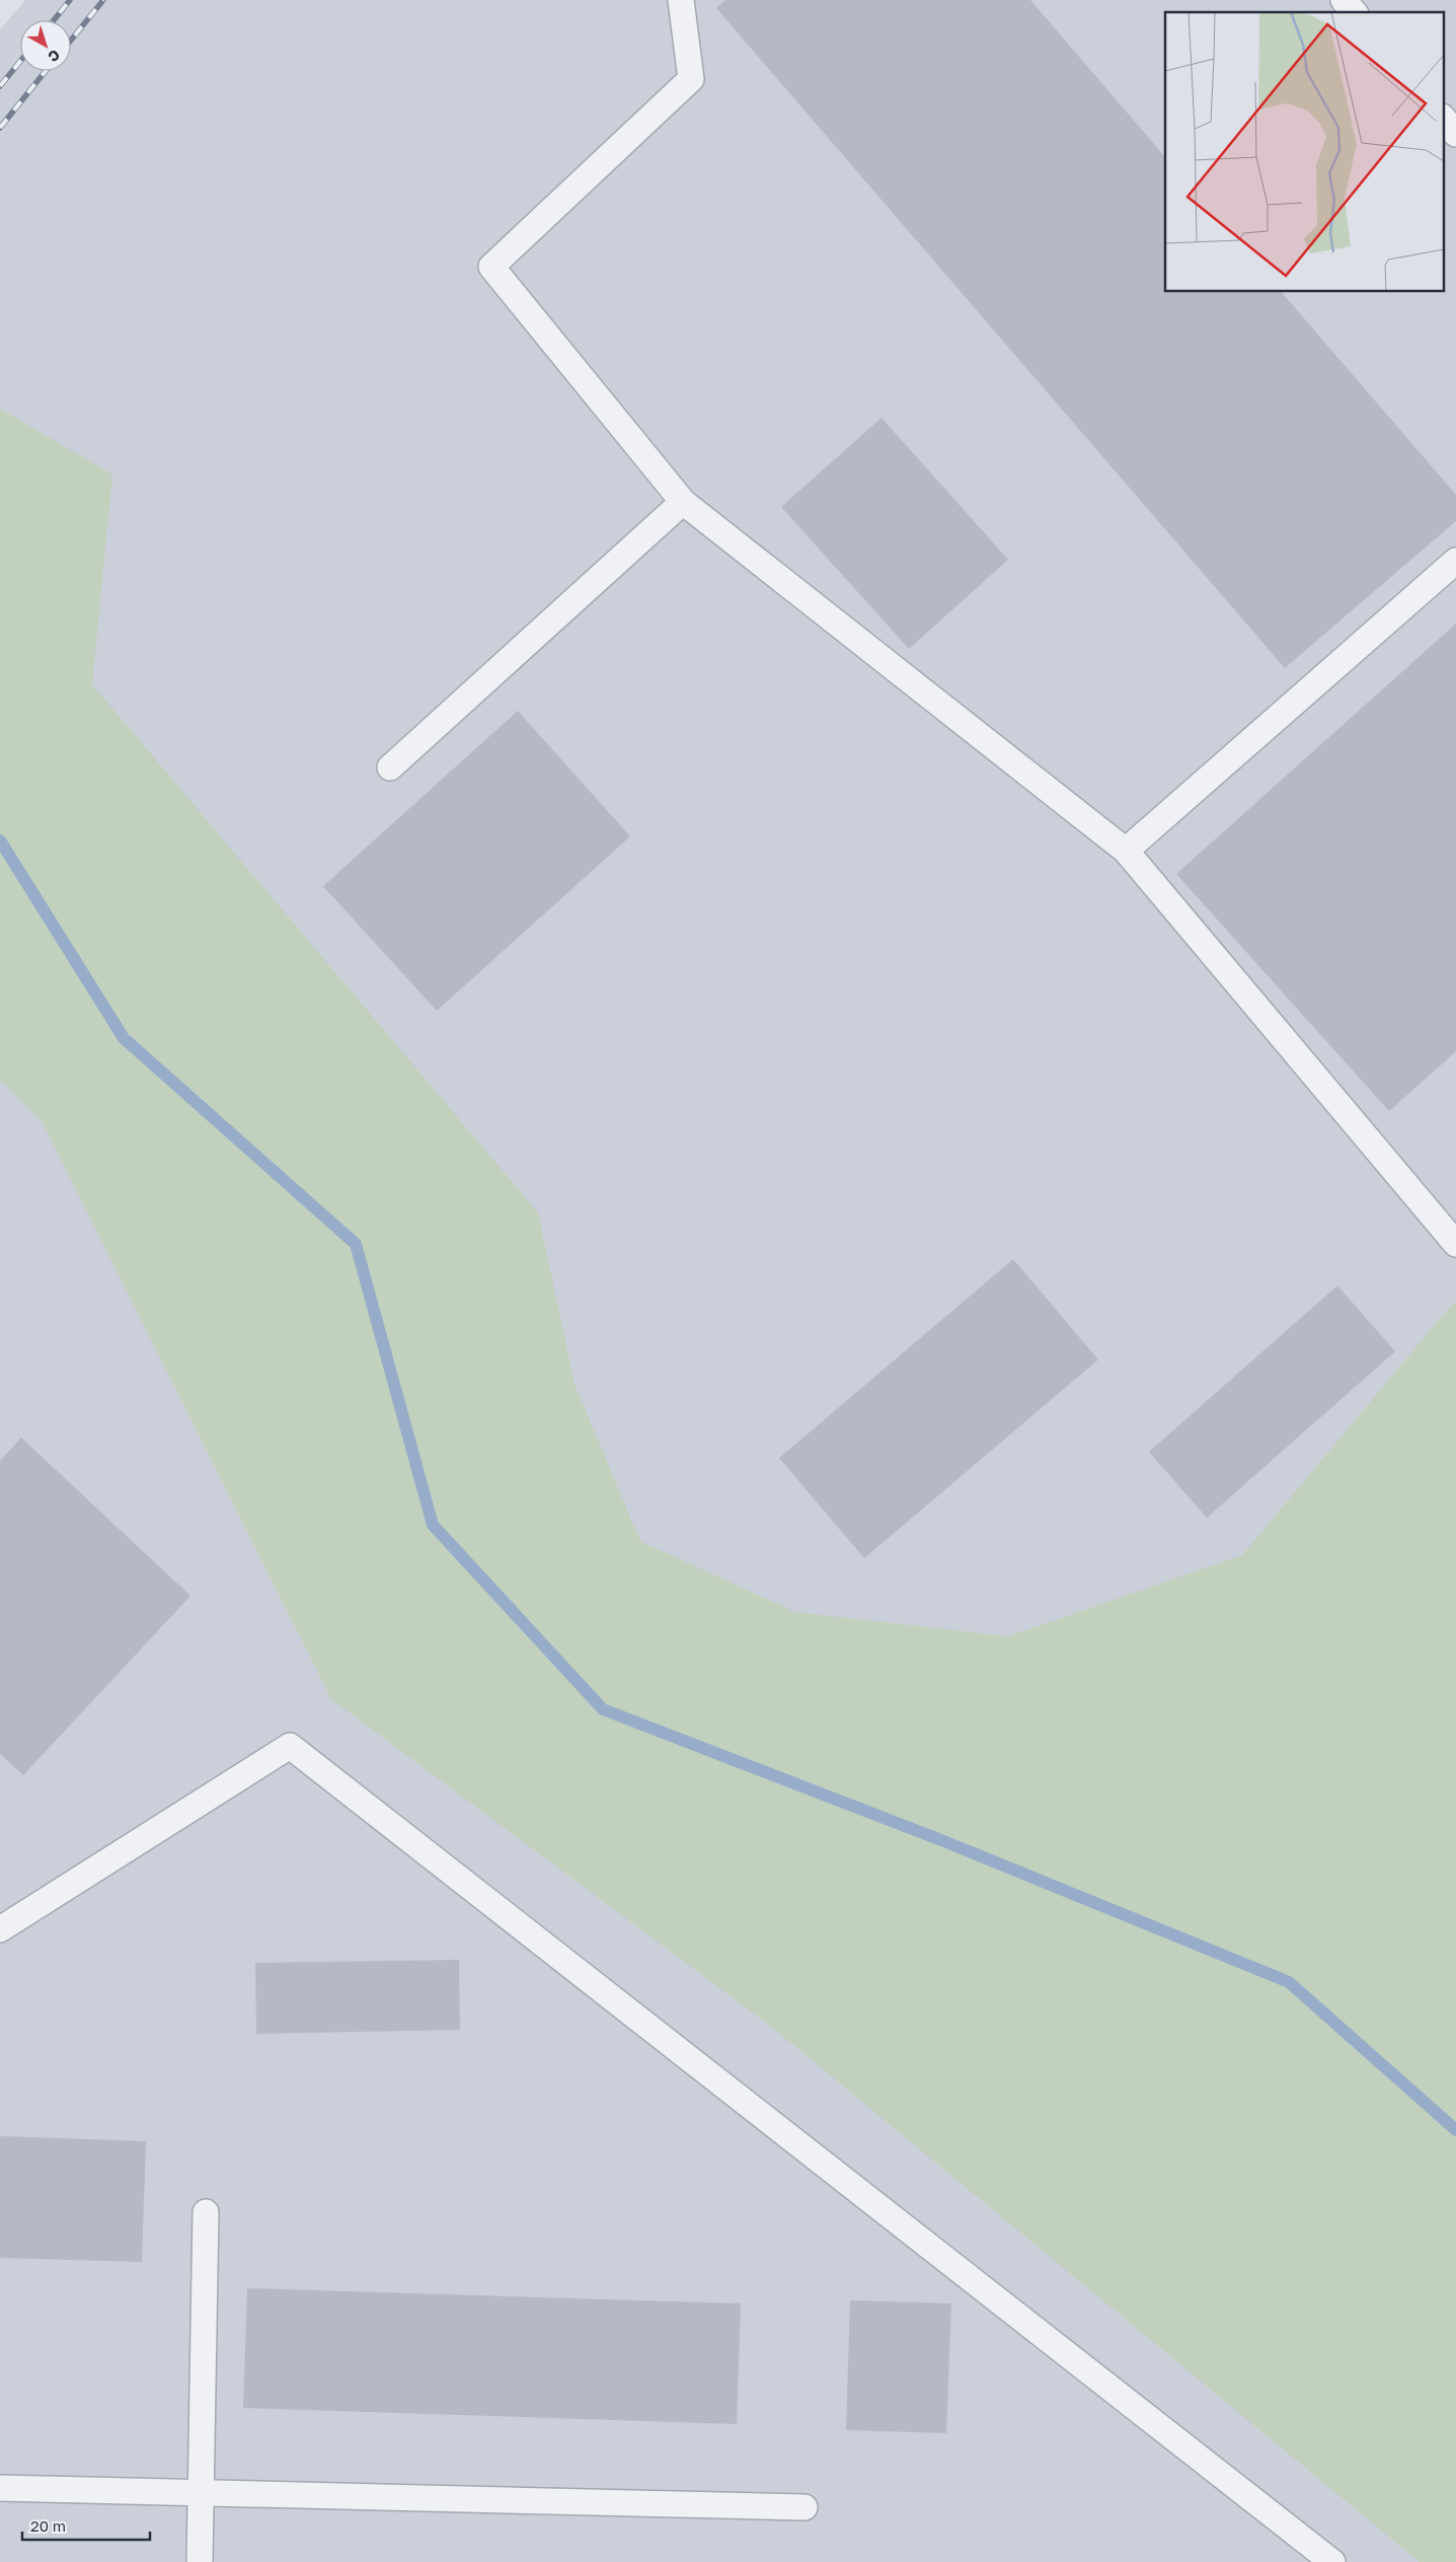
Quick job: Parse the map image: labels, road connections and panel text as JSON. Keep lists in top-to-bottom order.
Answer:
{
  "scale_bar": "20 m",
  "north": "bottom right"
}
